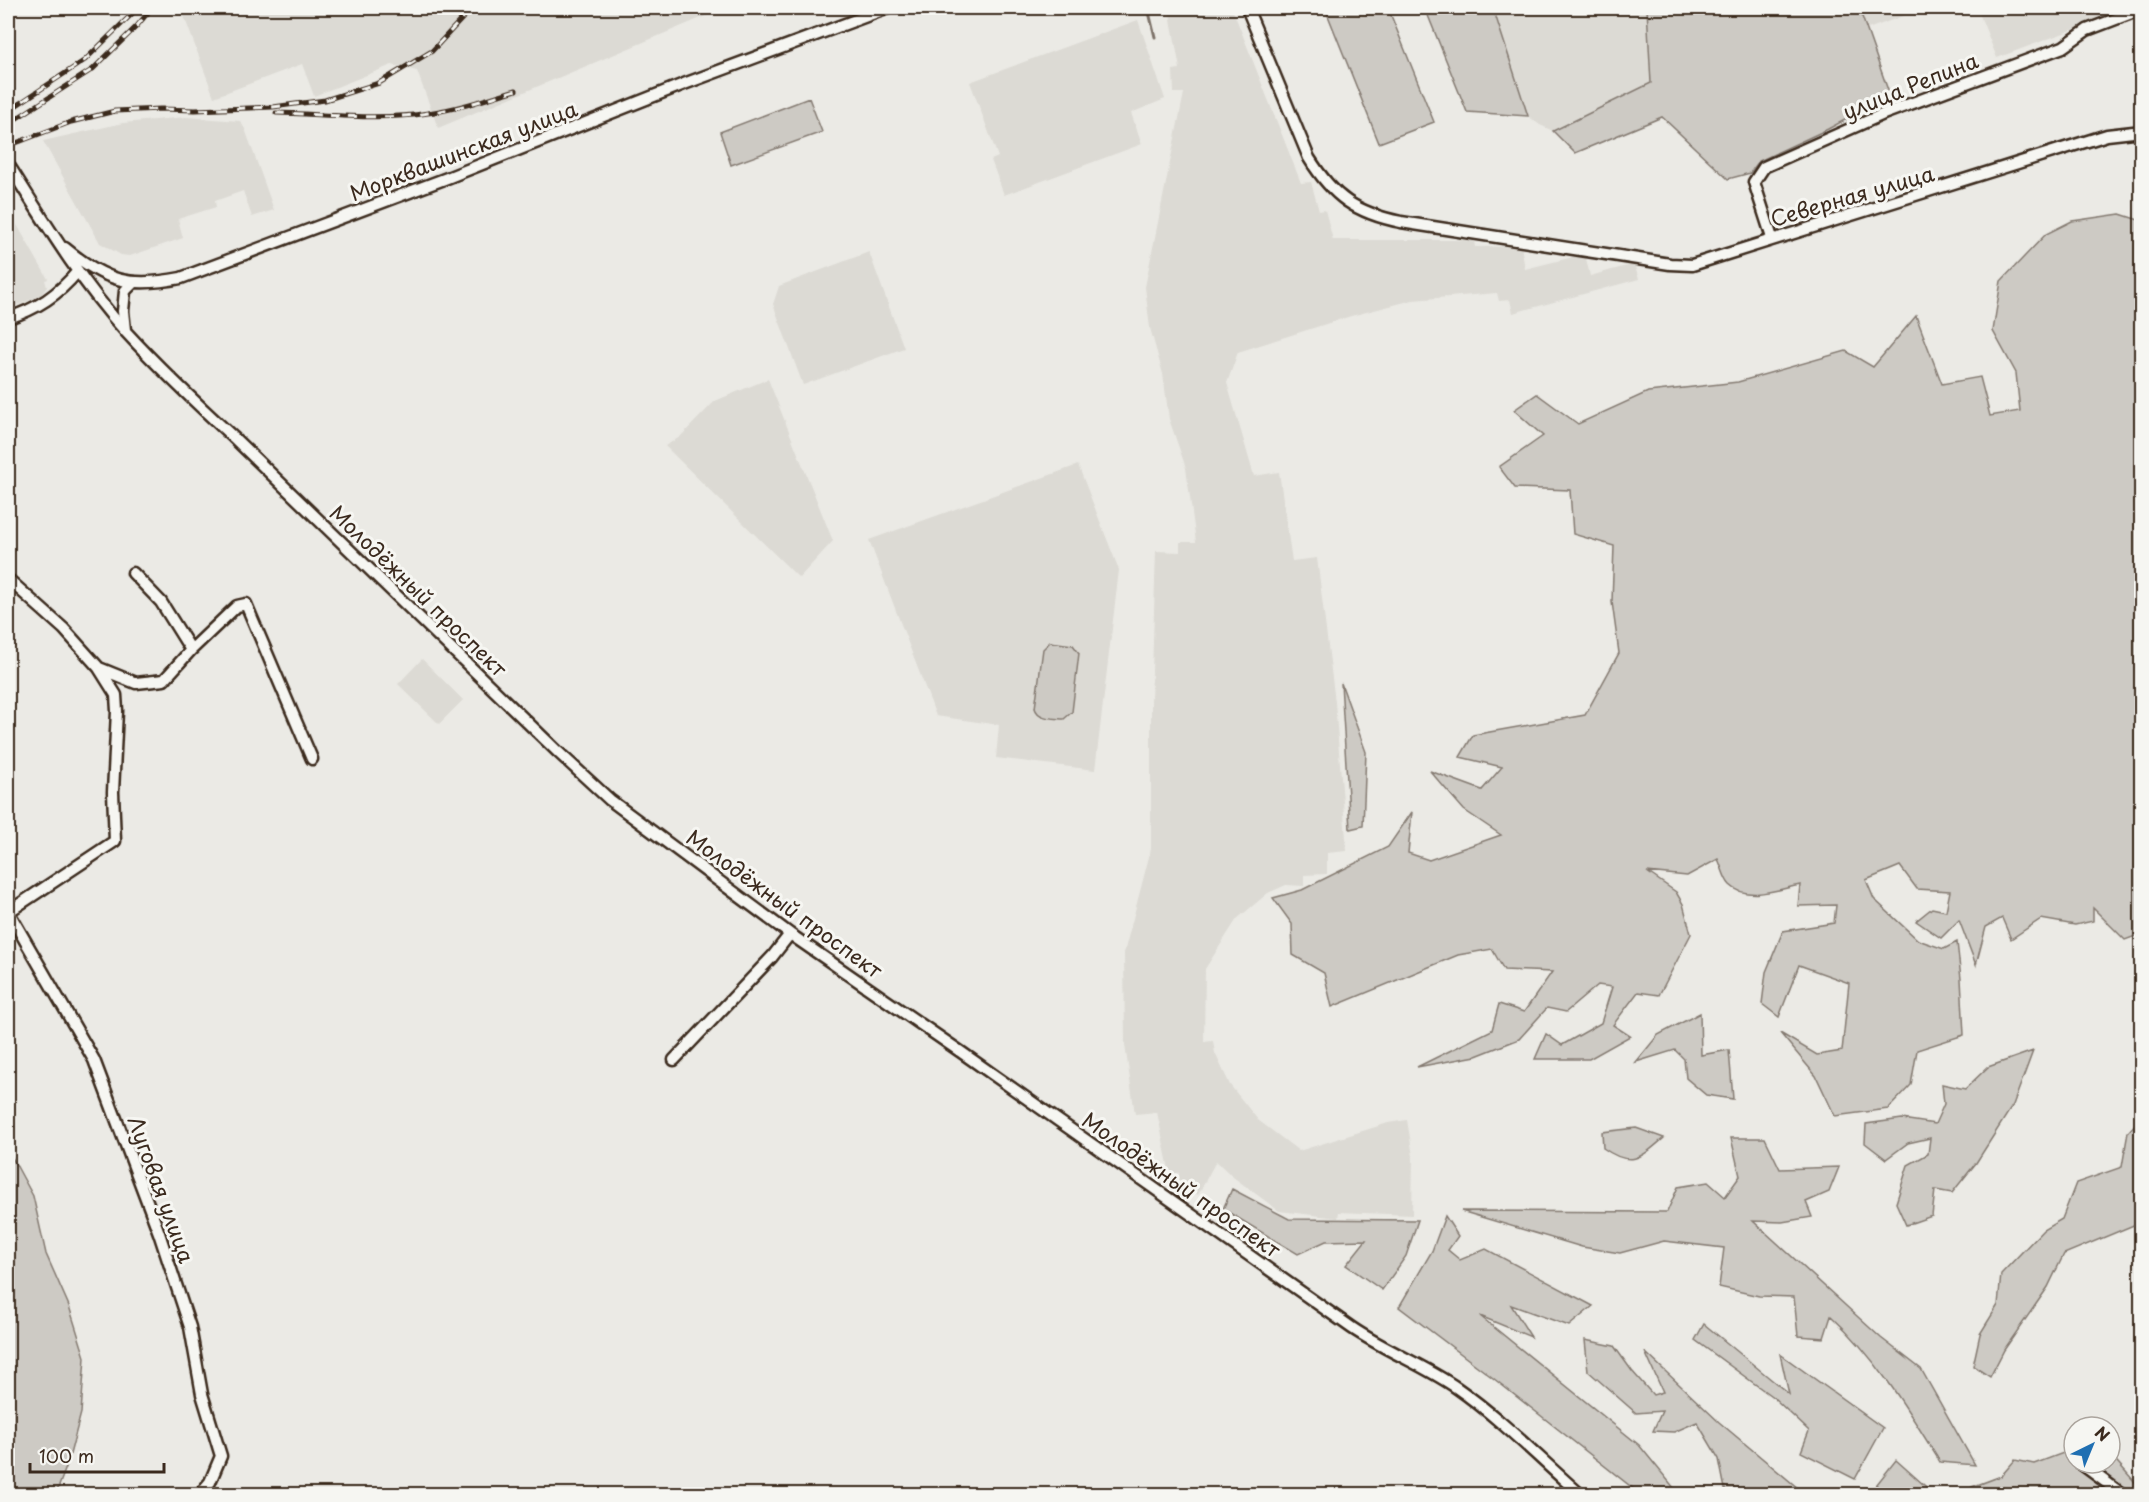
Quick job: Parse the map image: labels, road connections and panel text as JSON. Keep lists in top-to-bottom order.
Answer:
{
  "streets": {
    "street": [
      "улица Репина",
      "Морквашинская улица",
      "Северная улица",
      "Молодёжный проспект",
      "Луговая улица"
    ]
  },
  "crossings": [
    ["улица Репина", "Северная улица"],
    ["Морквашинская улица", "Молодёжный проспект"]
  ],
  "scale_bar": "100 m",
  "north": "top right"
}
